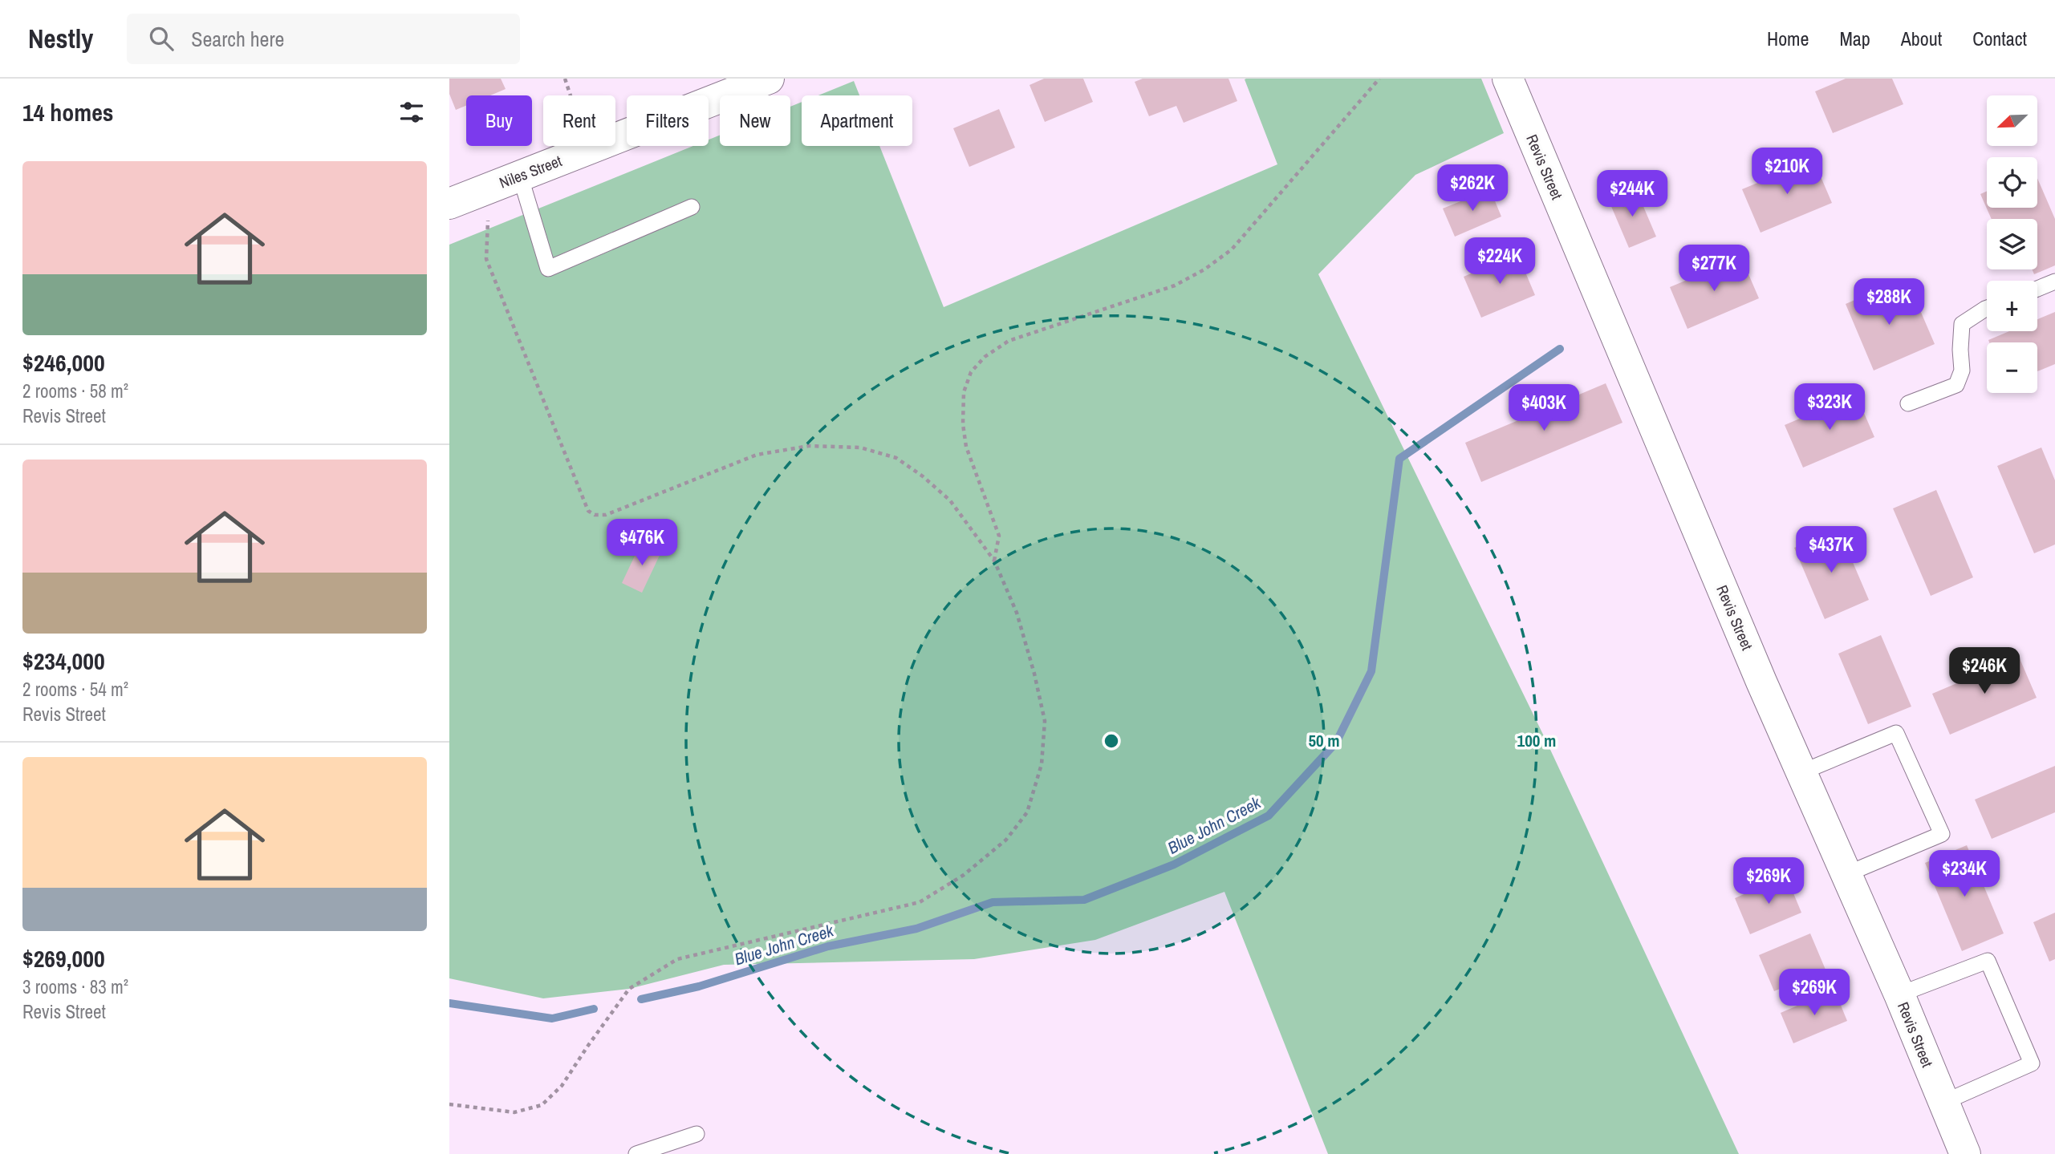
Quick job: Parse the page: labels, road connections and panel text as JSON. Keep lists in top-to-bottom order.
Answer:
{
  "streets": {
    "street": ["Revis Street", "Niles Street"]
  },
  "water": ["Blue John Creek"],
  "north": "bottom left",
  "page": {
    "header": "Nestly",
    "search": "Search here",
    "nav": [
      "Home",
      "Map",
      "About",
      "Contact"
    ],
    "heading": "14 homes",
    "map_buttons": ["+", "−"],
    "chip": [
      "Buy",
      "Rent",
      "Filters",
      "New",
      "Apartment"
    ],
    "list": [
      {
        "name": "$246,000",
        "note": "2 rooms · 58 m² · Revis Street"
      },
      {
        "name": "$234,000",
        "note": "2 rooms · 54 m² · Revis Street"
      },
      {
        "name": "$269,000",
        "note": "3 rooms · 83 m² · Revis Street"
      }
    ],
    "price": [
      "$210K",
      "$262K",
      "$244K",
      "$224K",
      "$277K",
      "$288K",
      "$323K",
      "$403K",
      "$476K",
      "$437K",
      "$246K",
      "$234K",
      "$269K",
      "$269K"
    ]
  },
  "rings": ["50 m", "100 m"]
}
